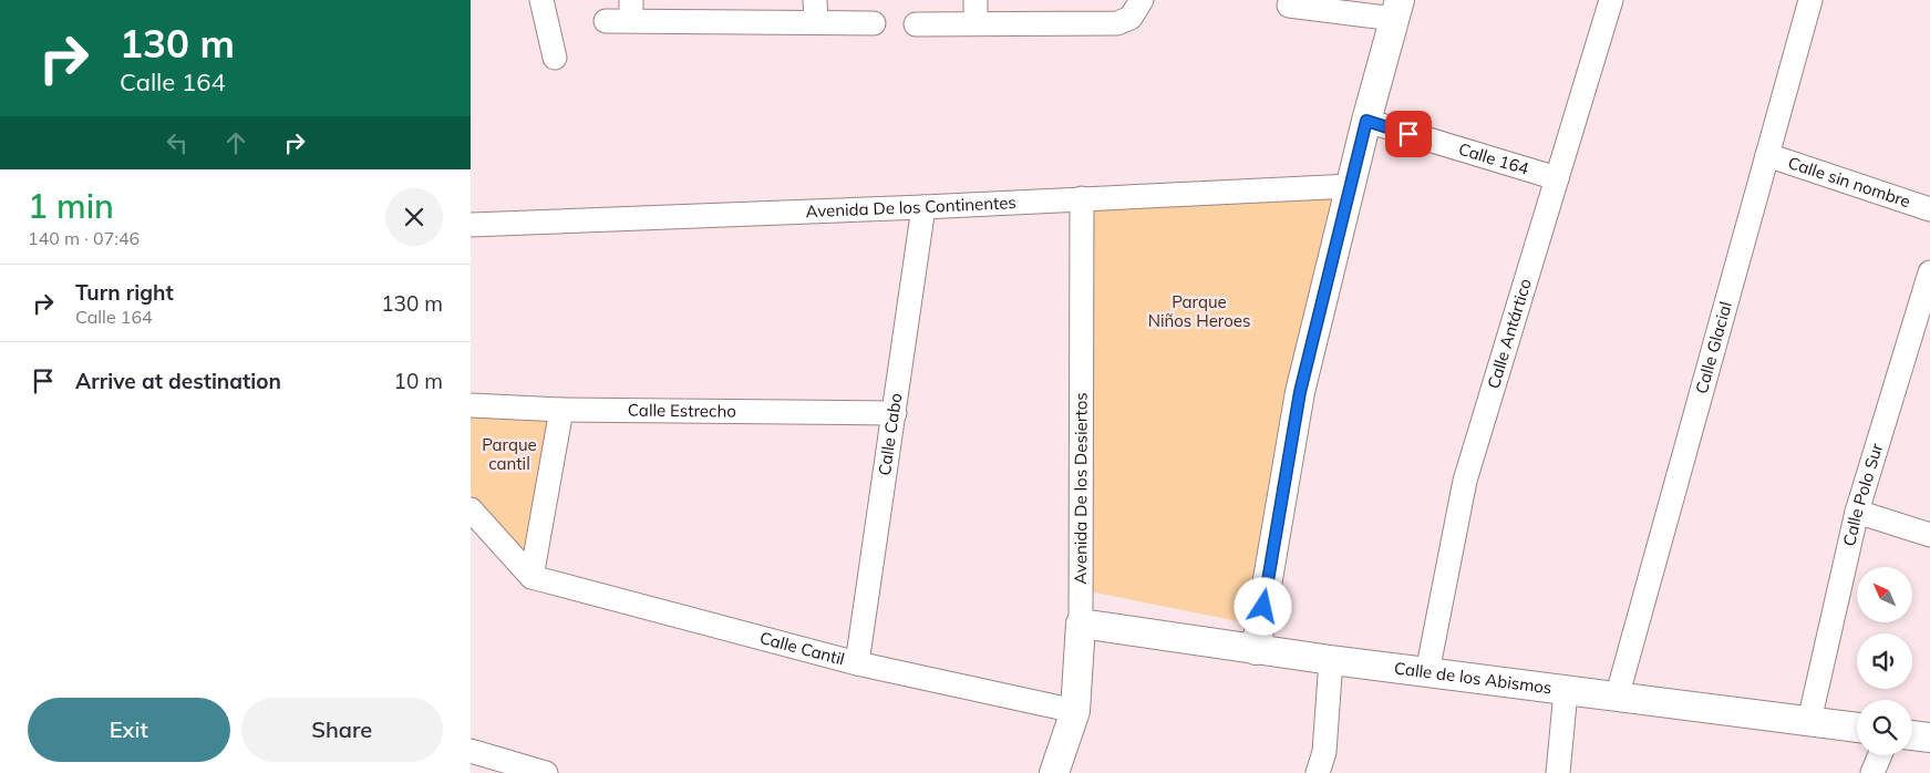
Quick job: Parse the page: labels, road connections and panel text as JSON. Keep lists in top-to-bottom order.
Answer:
{
  "streets": {
    "street": [
      "Calle 164",
      "Calle sin nombre",
      "Avenida De los Continentes",
      "Calle Antártico",
      "Calle Glacial",
      "Calle Estrecho",
      "Calle Cabo",
      "Avenida De los Desiertos",
      "Calle Polo Sur",
      "Calle Cantil",
      "Calle de los Abismos"
    ]
  },
  "crossings": [
    ["Calle 164", "Calle Antártico"],
    ["Calle sin nombre", "Calle Glacial"],
    ["Avenida De los Continentes", "Calle Cabo"],
    ["Avenida De los Continentes", "Avenida De los Desiertos"],
    ["Calle Antártico", "Calle de los Abismos"],
    ["Calle Glacial", "Calle de los Abismos"],
    ["Calle Estrecho", "Calle Cabo"],
    ["Calle Cabo", "Calle Cantil"],
    ["Avenida De los Desiertos", "Calle Cantil"],
    ["Avenida De los Desiertos", "Calle de los Abismos"],
    ["Calle Polo Sur", "Calle de los Abismos"]
  ],
  "parks": ["Parque Niños Heroes", "Parque cantil"],
  "north": "top left",
  "page": {
    "turn": ["130 m", "Calle 164"],
    "heading": ["1 min", "140 m · 07:46"],
    "list": [
      {
        "name": "Turn right",
        "note": "Calle 164",
        "value": "130 m"
      },
      {
        "name": "Arrive at destination",
        "value": "10 m"
      }
    ],
    "buttons": ["Exit", "Share"]
  }
}
